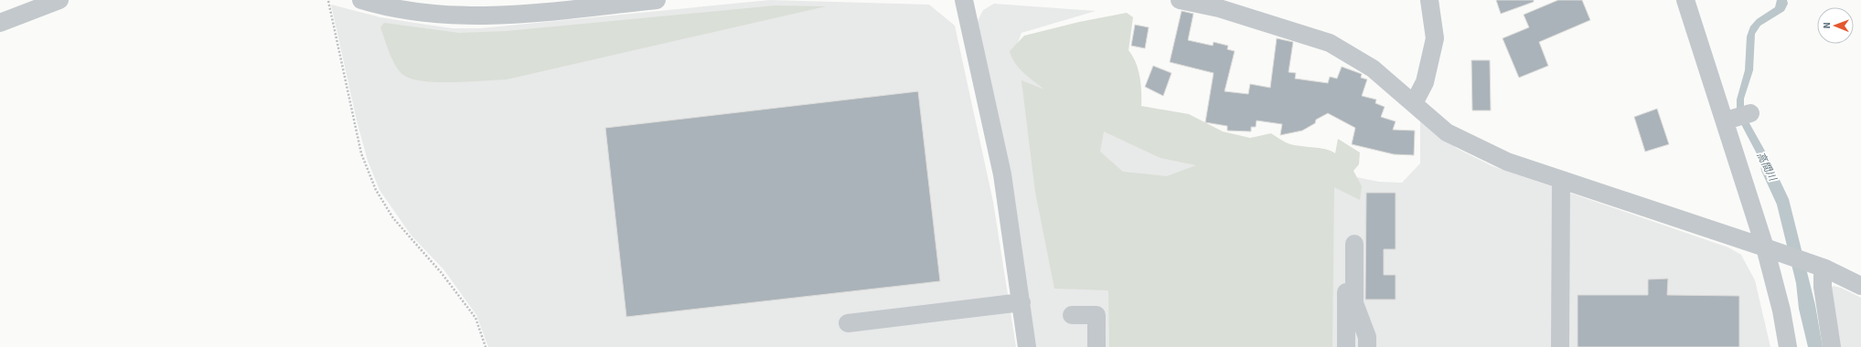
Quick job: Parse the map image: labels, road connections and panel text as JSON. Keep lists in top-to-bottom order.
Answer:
{
  "water": ["高間川"],
  "north": "left"
}
